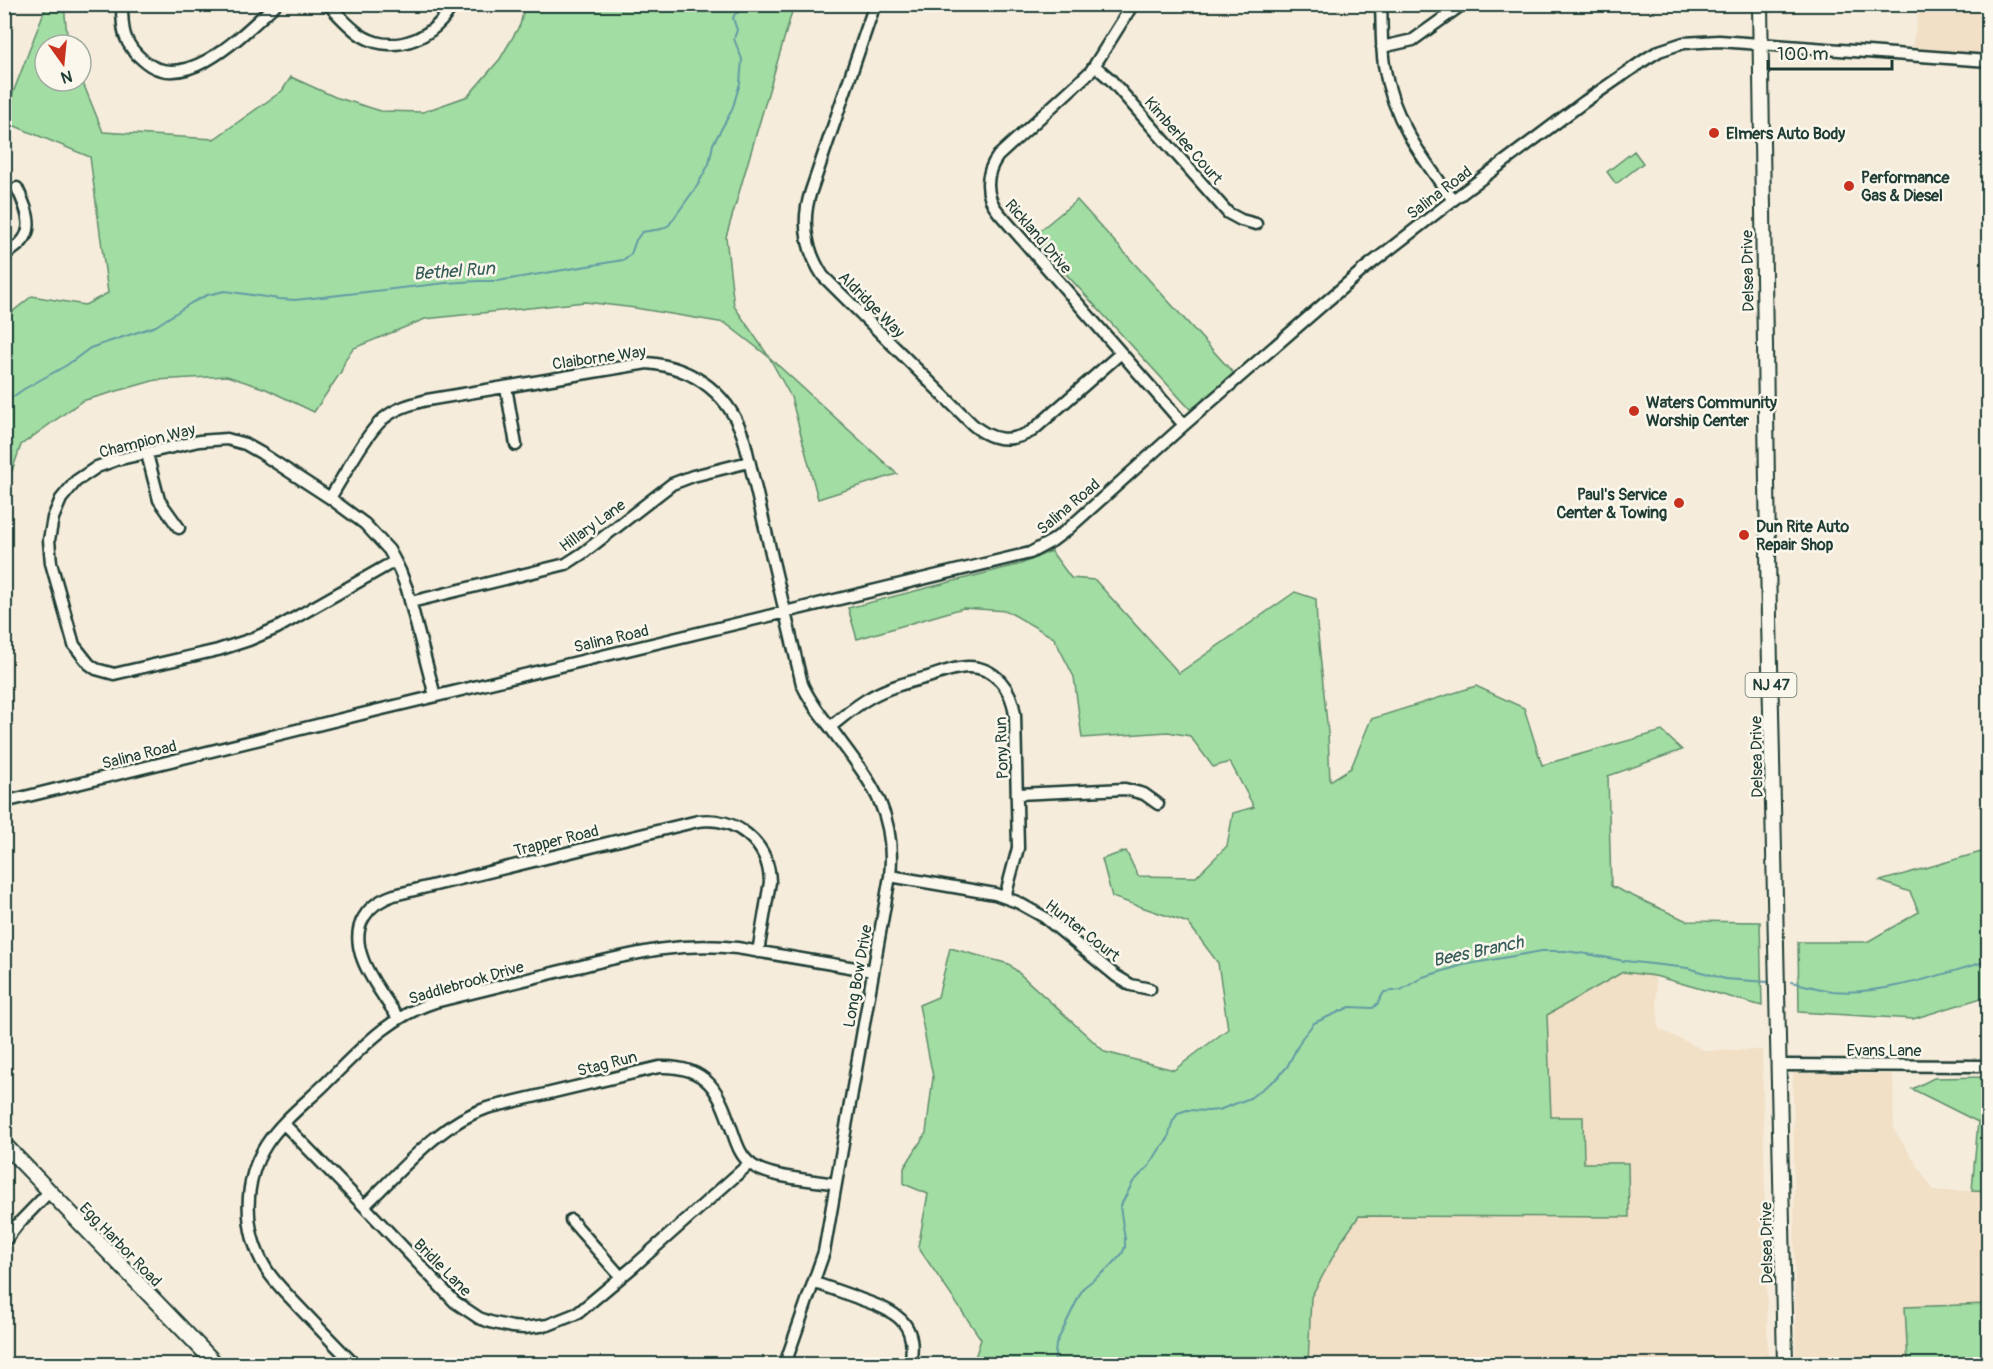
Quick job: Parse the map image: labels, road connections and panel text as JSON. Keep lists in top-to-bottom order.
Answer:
{
  "streets": {
    "main road": ["Delsea Drive", "NJ 47", "Egg Harbor Road"],
    "street": [
      "Kimberlee Court",
      "Salina Road",
      "Rickland Drive",
      "Aldridge Way",
      "Claiborne Way",
      "Champion Way",
      "Hillary Lane",
      "Pony Run",
      "Trapper Road",
      "Hunter Court",
      "Long Bow Drive",
      "Saddlebrook Drive",
      "Evans Lane",
      "Stag Run",
      "Bridle Lane"
    ]
  },
  "crossings": [
    ["Kimberlee Court", "Rickland Drive"],
    ["Salina Road", "Rickland Drive"],
    ["Salina Road", "Delsea Drive"],
    ["Salina Road", "Claiborne Way"],
    ["Salina Road", "Champion Way"],
    ["Salina Road", "Long Bow Drive"],
    ["Rickland Drive", "Aldridge Way"],
    ["Delsea Drive", "Evans Lane"],
    ["Claiborne Way", "Champion Way"],
    ["Claiborne Way", "Hillary Lane"],
    ["Claiborne Way", "Long Bow Drive"],
    ["Champion Way", "Hillary Lane"],
    ["Pony Run", "Hunter Court"],
    ["Pony Run", "Long Bow Drive"],
    ["Trapper Road", "Saddlebrook Drive"],
    ["Hunter Court", "Long Bow Drive"],
    ["Long Bow Drive", "Saddlebrook Drive"],
    ["Saddlebrook Drive", "Bridle Lane"],
    ["Stag Run", "Bridle Lane"]
  ],
  "water": ["Bethel Run", "Bees Branch"],
  "places": [
    "Elmers Auto Body",
    "Performance Gas & Diesel",
    "Waters Community Worship Center",
    "Paul's Service Center & Towing",
    "Dun Rite Auto Repair Shop"
  ],
  "scale_bar": "100 m",
  "north": "bottom"
}
